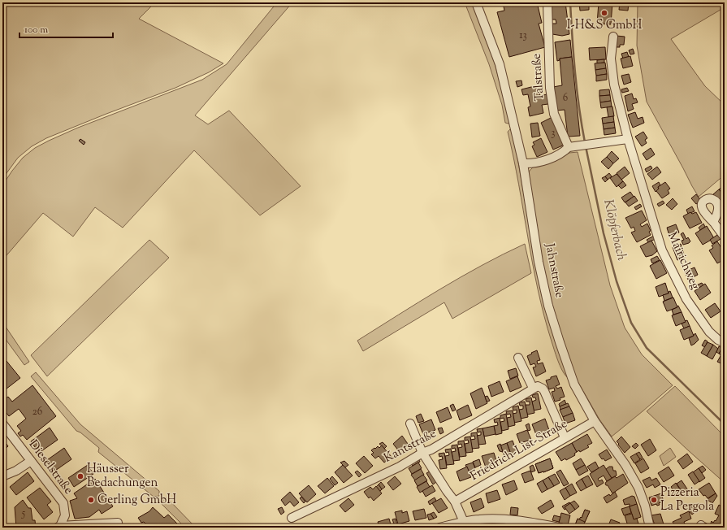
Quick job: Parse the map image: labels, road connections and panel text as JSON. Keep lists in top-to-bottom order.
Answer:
{
  "streets": {
    "street": [
      "Talstraße",
      "Mairichweg",
      "Jahnstraße",
      "Kantstraße",
      "Friedrich-List-Straße",
      "Dieselstraße"
    ]
  },
  "crossings": [
    ["Jahnstraße", "Friedrich-List-Straße"]
  ],
  "water": ["Klöpferbach"],
  "places": [
    "I-H&S GmbH",
    "Häusser Bedachungen",
    "Gerling GmbH",
    "Pizzeria La Pergola"
  ],
  "house_numbers": [
    "13",
    "6",
    "3",
    "26",
    "5"
  ],
  "scale_bar": "100 m"
}
